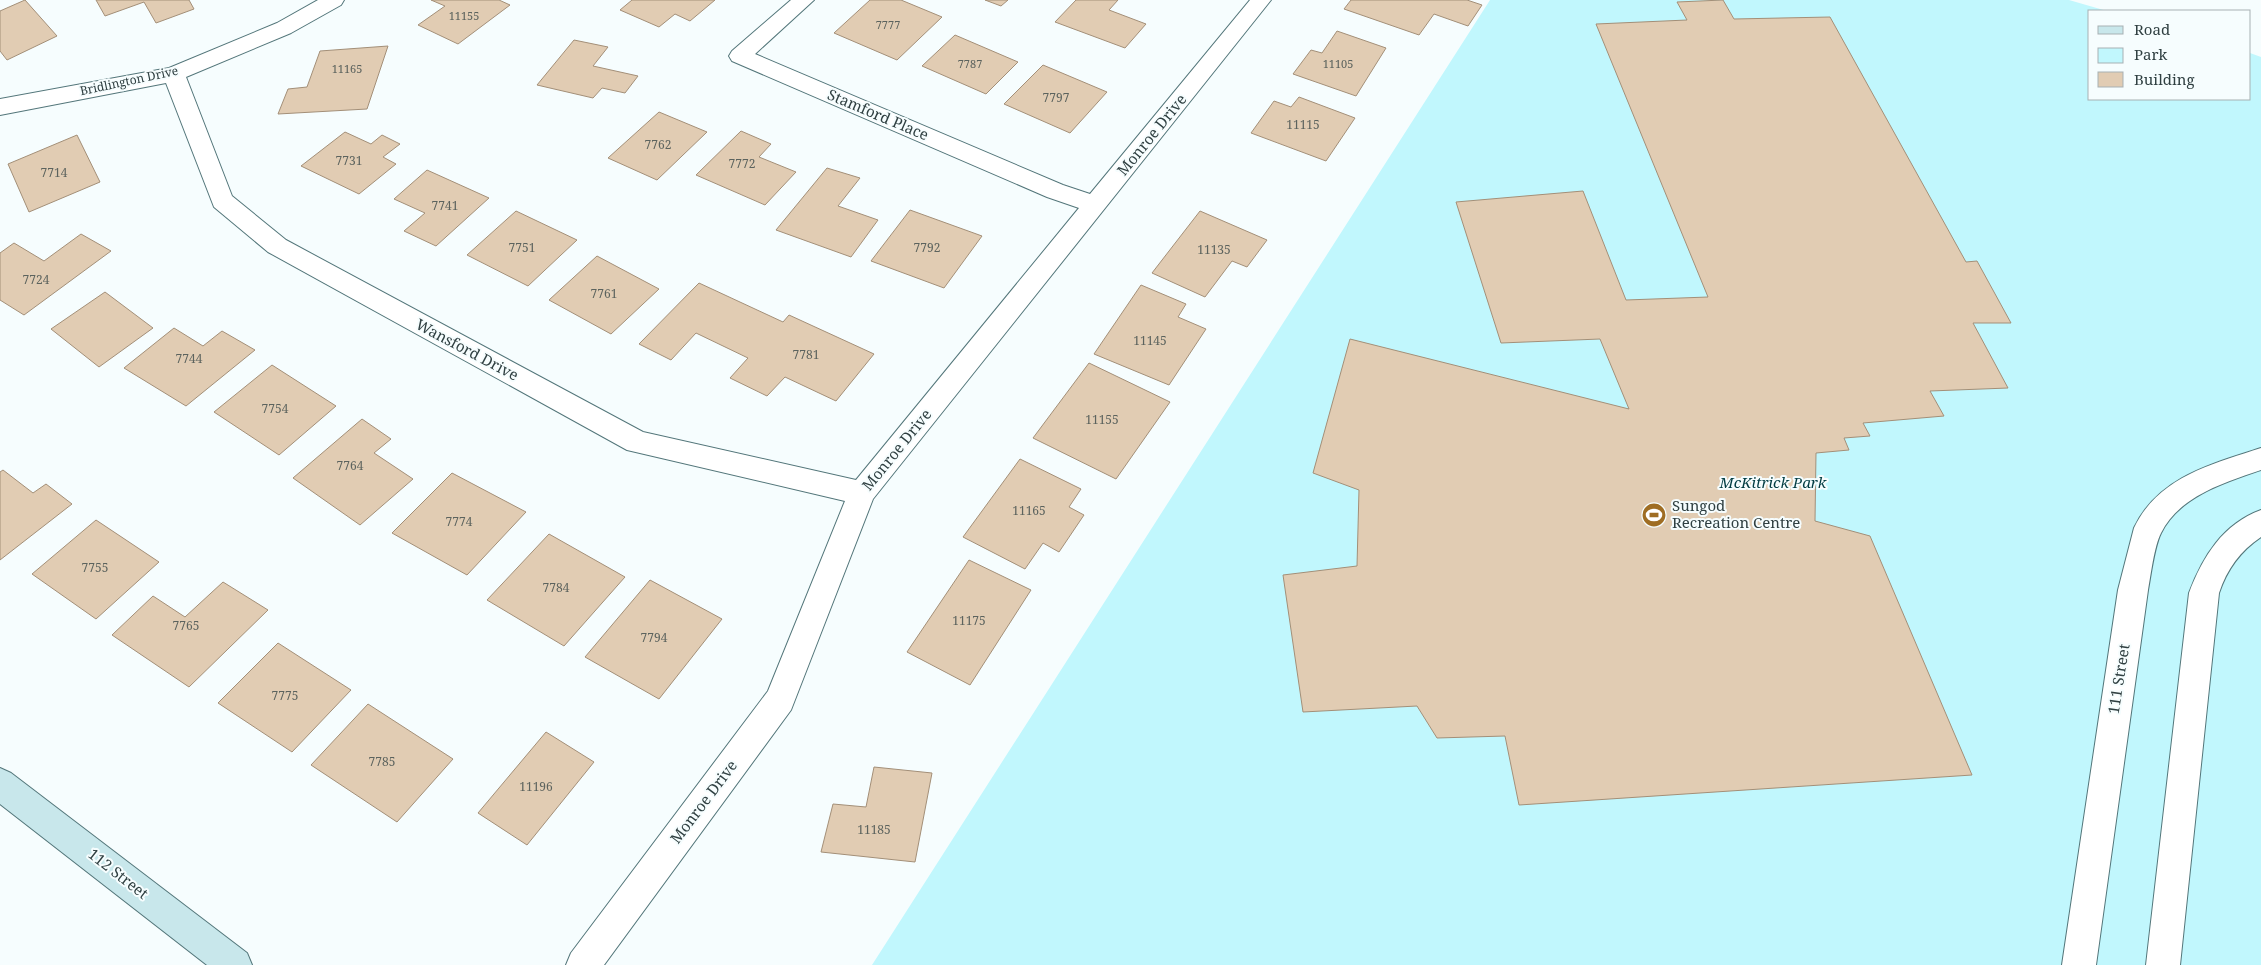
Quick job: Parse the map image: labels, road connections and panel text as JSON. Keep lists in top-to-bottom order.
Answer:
{
  "streets": {
    "street": [
      "Bridlington Drive",
      "Stamford Place",
      "Monroe Drive",
      "Wansford Drive",
      "111 Street",
      "112 Street"
    ]
  },
  "crossings": [
    ["Bridlington Drive", "Wansford Drive"],
    ["Stamford Place", "Monroe Drive"],
    ["Monroe Drive", "Wansford Drive"]
  ],
  "parks": ["McKitrick Park"],
  "places": {
    "sports": ["Sungod Recreation Centre"]
  },
  "house_numbers": [
    "11155",
    "7777",
    "7787",
    "11105",
    "11165",
    "7797",
    "11115",
    "7762",
    "7731",
    "7772",
    "7714",
    "7741",
    "7751",
    "7792",
    "11135",
    "7724",
    "7761",
    "11145",
    "7781",
    "7744",
    "7754",
    "11155",
    "7764",
    "11165",
    "7774",
    "7755",
    "7784",
    "11175",
    "7765",
    "7794",
    "7775",
    "7785",
    "11196",
    "11185"
  ],
  "legend": ["Road", "Park", "Building"]
}
